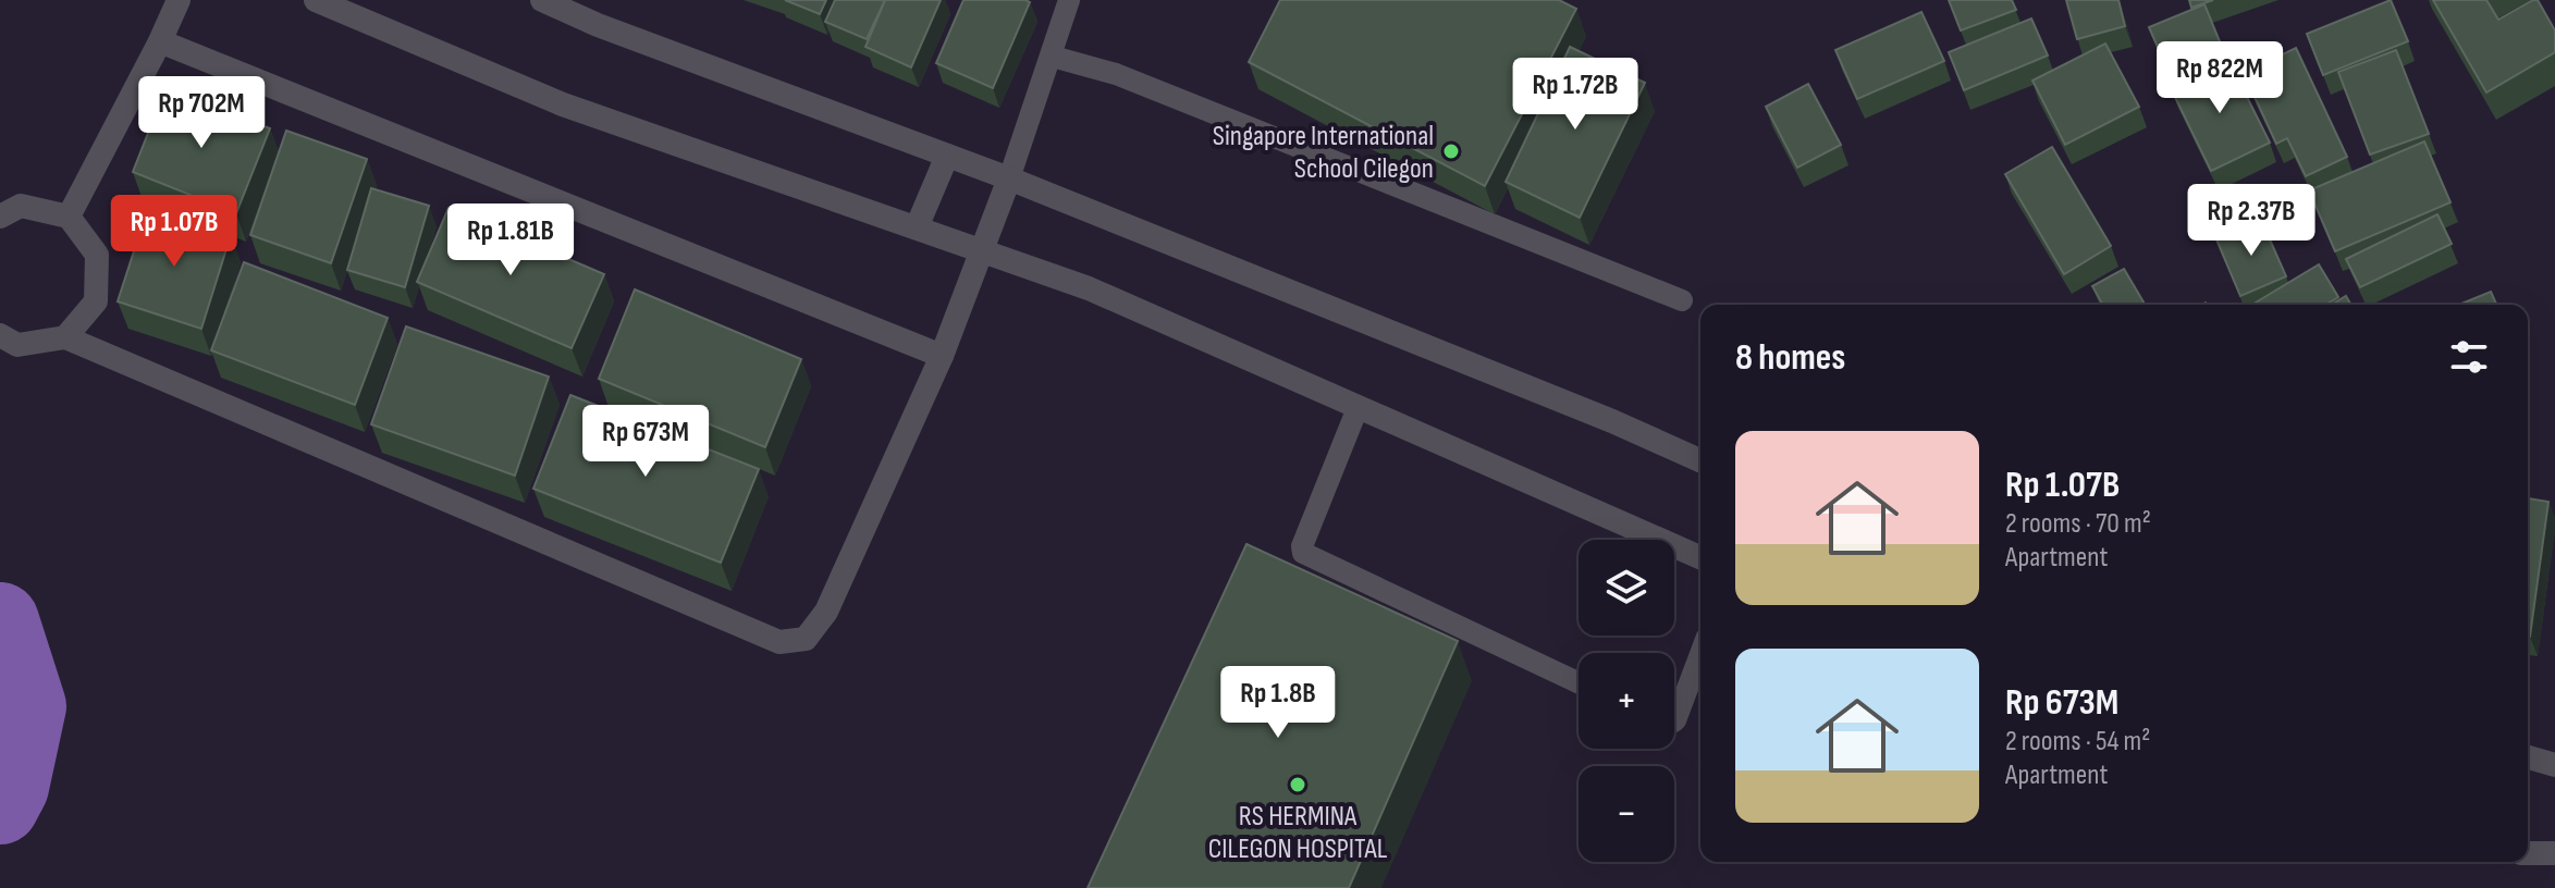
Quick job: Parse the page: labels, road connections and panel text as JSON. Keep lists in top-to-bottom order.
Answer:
{
  "places": ["Singapore International School Cilegon", "RS HERMINA CILEGON HOSPITAL"],
  "page": {
    "price": [
      "Rp 822M",
      "Rp 1.72B",
      "Rp 702M",
      "Rp 2.37B",
      "Rp 1.07B",
      "Rp 1.81B",
      "Rp 673M",
      "Rp 1.8B"
    ],
    "heading": "8 homes",
    "list": [
      {
        "name": "Rp 1.07B",
        "note": "2 rooms · 70 m² · Apartment"
      },
      {
        "name": "Rp 673M",
        "note": "2 rooms · 54 m² · Apartment"
      }
    ],
    "map_buttons": ["+", "−"]
  }
}
